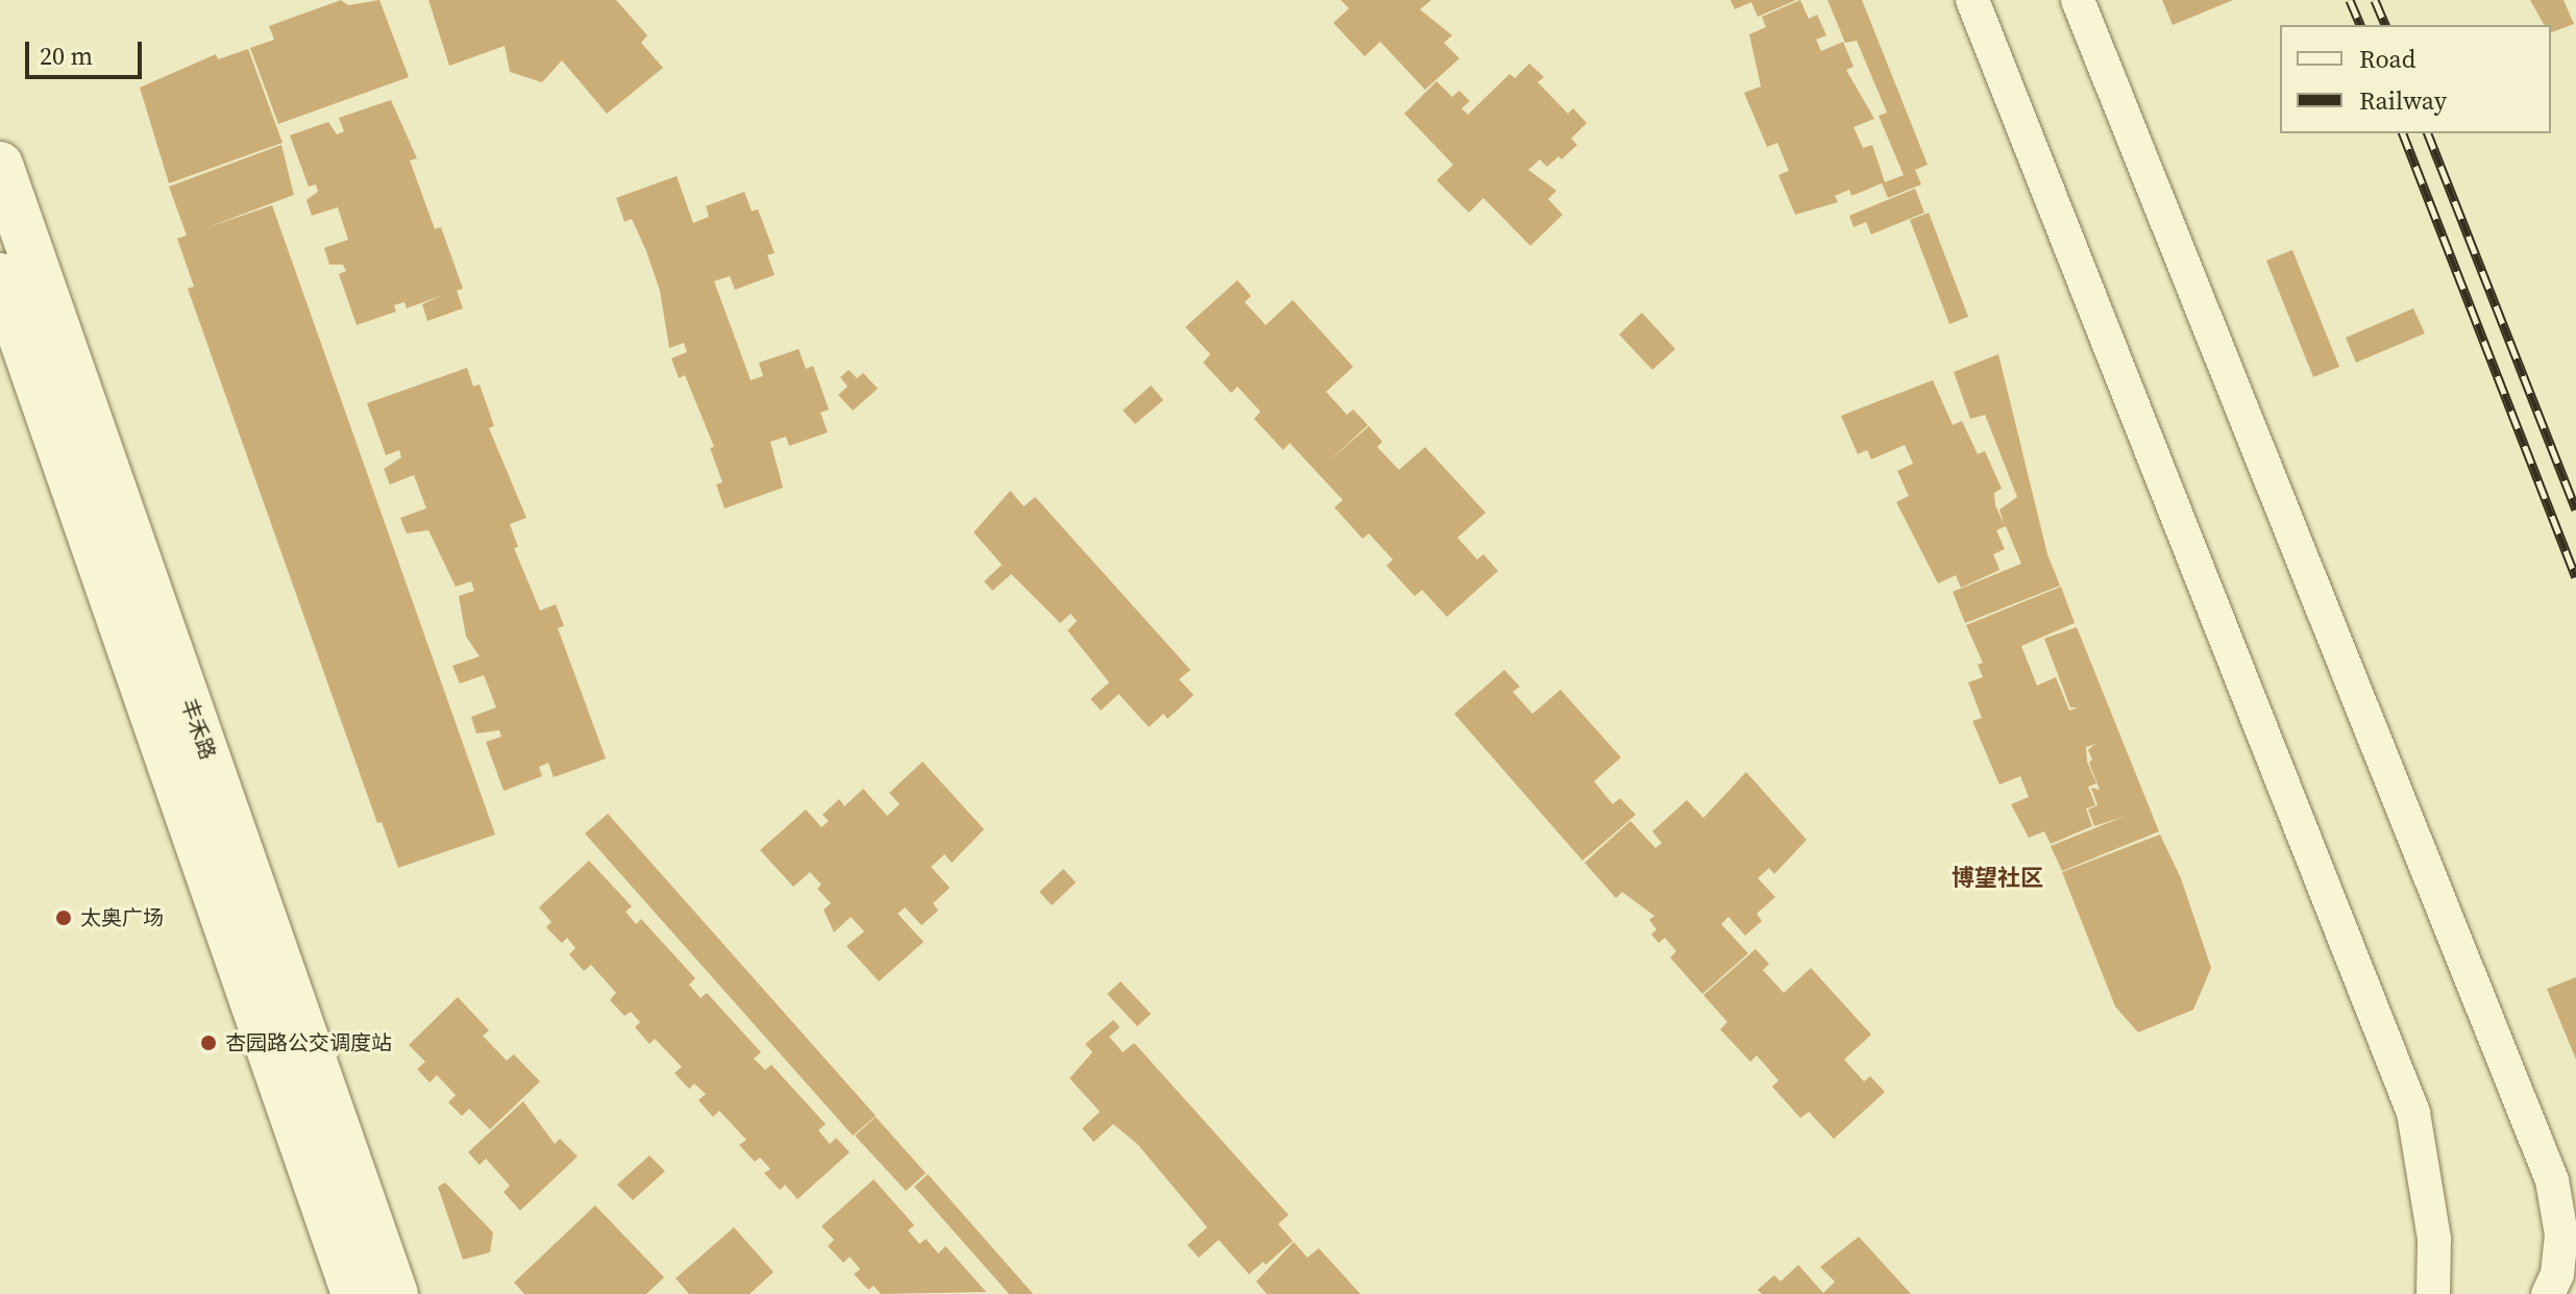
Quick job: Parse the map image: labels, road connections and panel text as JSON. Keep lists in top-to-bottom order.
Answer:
{
  "streets": {
    "main road": ["丰禾路"]
  },
  "districts": ["博望社区"],
  "places": ["太奥广场", "杏园路公交调度站"],
  "legend": ["Road", "Railway"],
  "scale_bar": "20 m"
}
